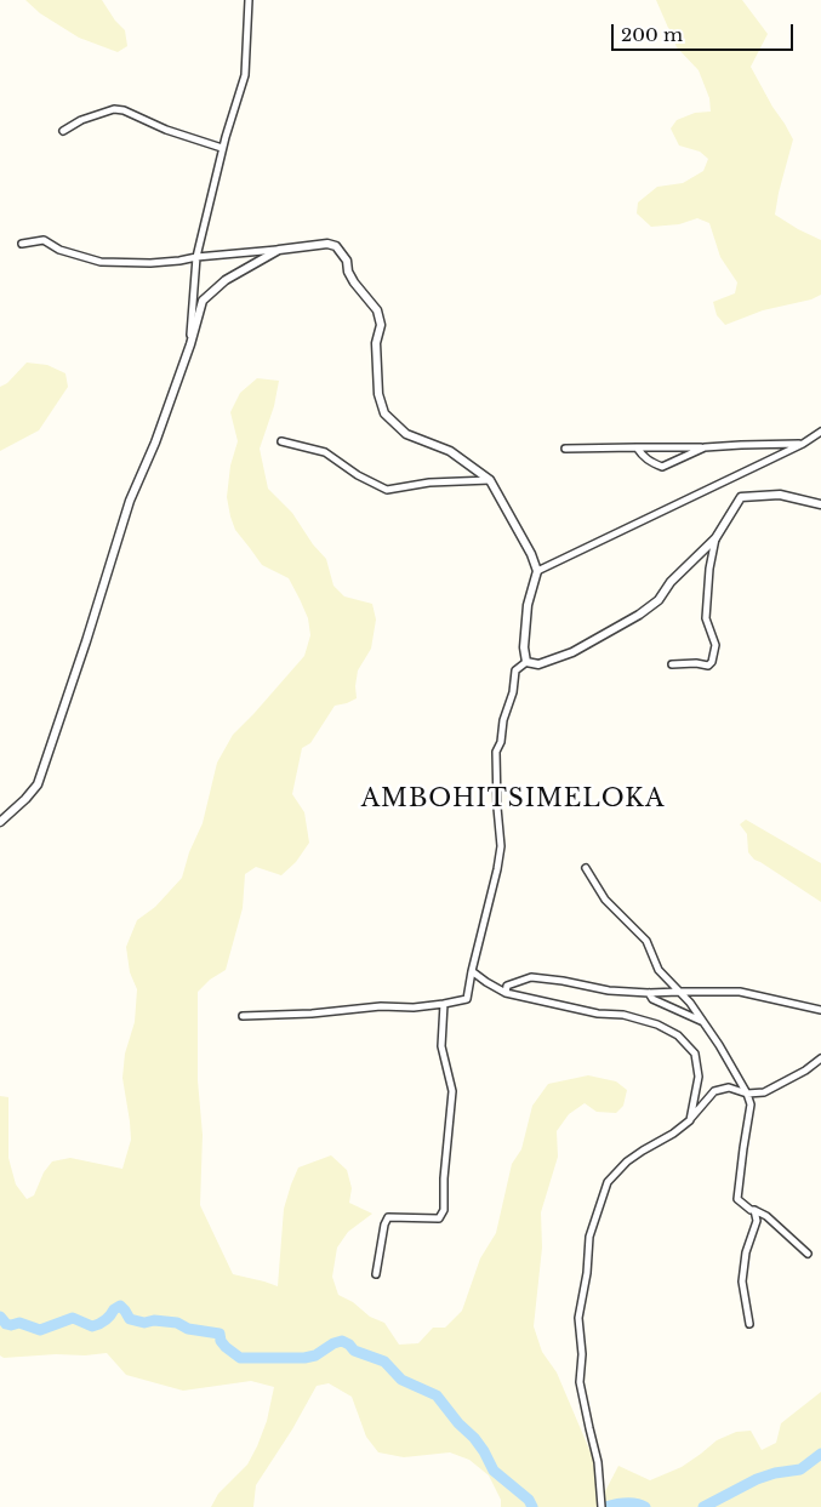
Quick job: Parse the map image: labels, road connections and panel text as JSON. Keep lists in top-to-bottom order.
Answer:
{
  "districts": ["AMBOHITSIMELOKA"],
  "scale_bar": "200 m"
}
